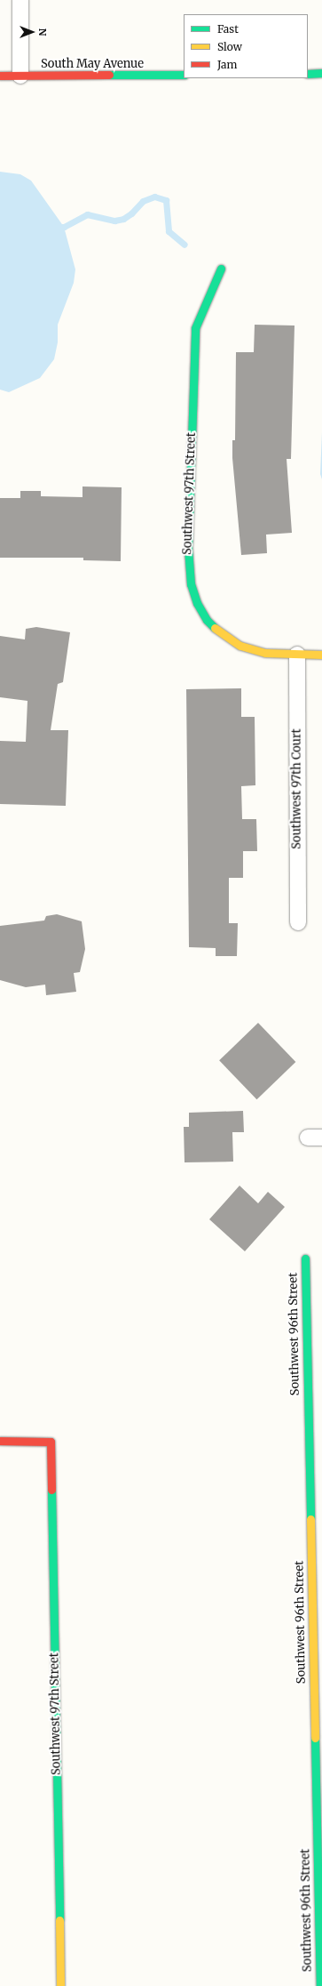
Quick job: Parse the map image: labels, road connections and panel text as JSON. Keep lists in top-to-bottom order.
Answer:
{
  "streets": {
    "street": [
      "South May Avenue",
      "Southwest 97th Street",
      "Southwest 97th Court",
      "Southwest 96th Street"
    ]
  },
  "crossings": [
    ["Southwest 97th Street", "Southwest 97th Court"]
  ],
  "legend": ["Fast", "Slow", "Jam"],
  "north": "right"
}
